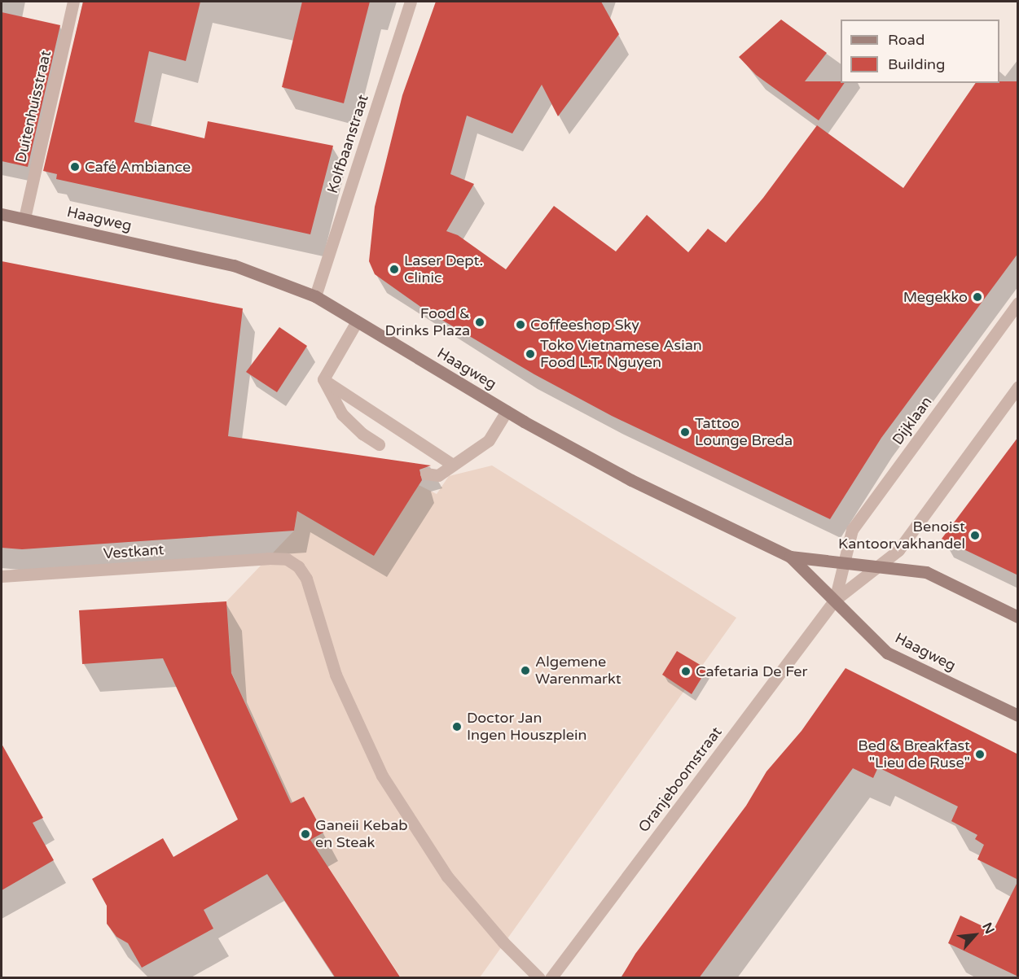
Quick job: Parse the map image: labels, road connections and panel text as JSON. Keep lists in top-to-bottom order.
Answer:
{
  "streets": {
    "main road": ["Haagweg"],
    "street": [
      "Duitenhuisstraat",
      "Kolfbaanstraat",
      "Dijklaan",
      "Vestkant",
      "Oranjeboomstraat"
    ]
  },
  "crossings": [
    ["Duitenhuisstraat", "Haagweg"],
    ["Kolfbaanstraat", "Haagweg"],
    ["Haagweg", "Dijklaan"],
    ["Haagweg", "Oranjeboomstraat"],
    ["Dijklaan", "Oranjeboomstraat"]
  ],
  "places": [
    "Café Ambiance",
    "Laser Dept. Clinic",
    "Megekko",
    "Food & Drinks Plaza",
    "Coffeeshop Sky",
    "Toko Vietnamese Asian Food L.T. Nguyen",
    "Tattoo Lounge Breda",
    "Benoist Kantoorvakhandel",
    "Algemene Warenmarkt",
    "Cafetaria De Fer",
    "Doctor Jan Ingen Houszplein",
    "Bed & Breakfast \"Lieu de Ruse\"",
    "Ganeii Kebab en Steak"
  ],
  "legend": ["Road", "Building"],
  "north": "top right"
}
